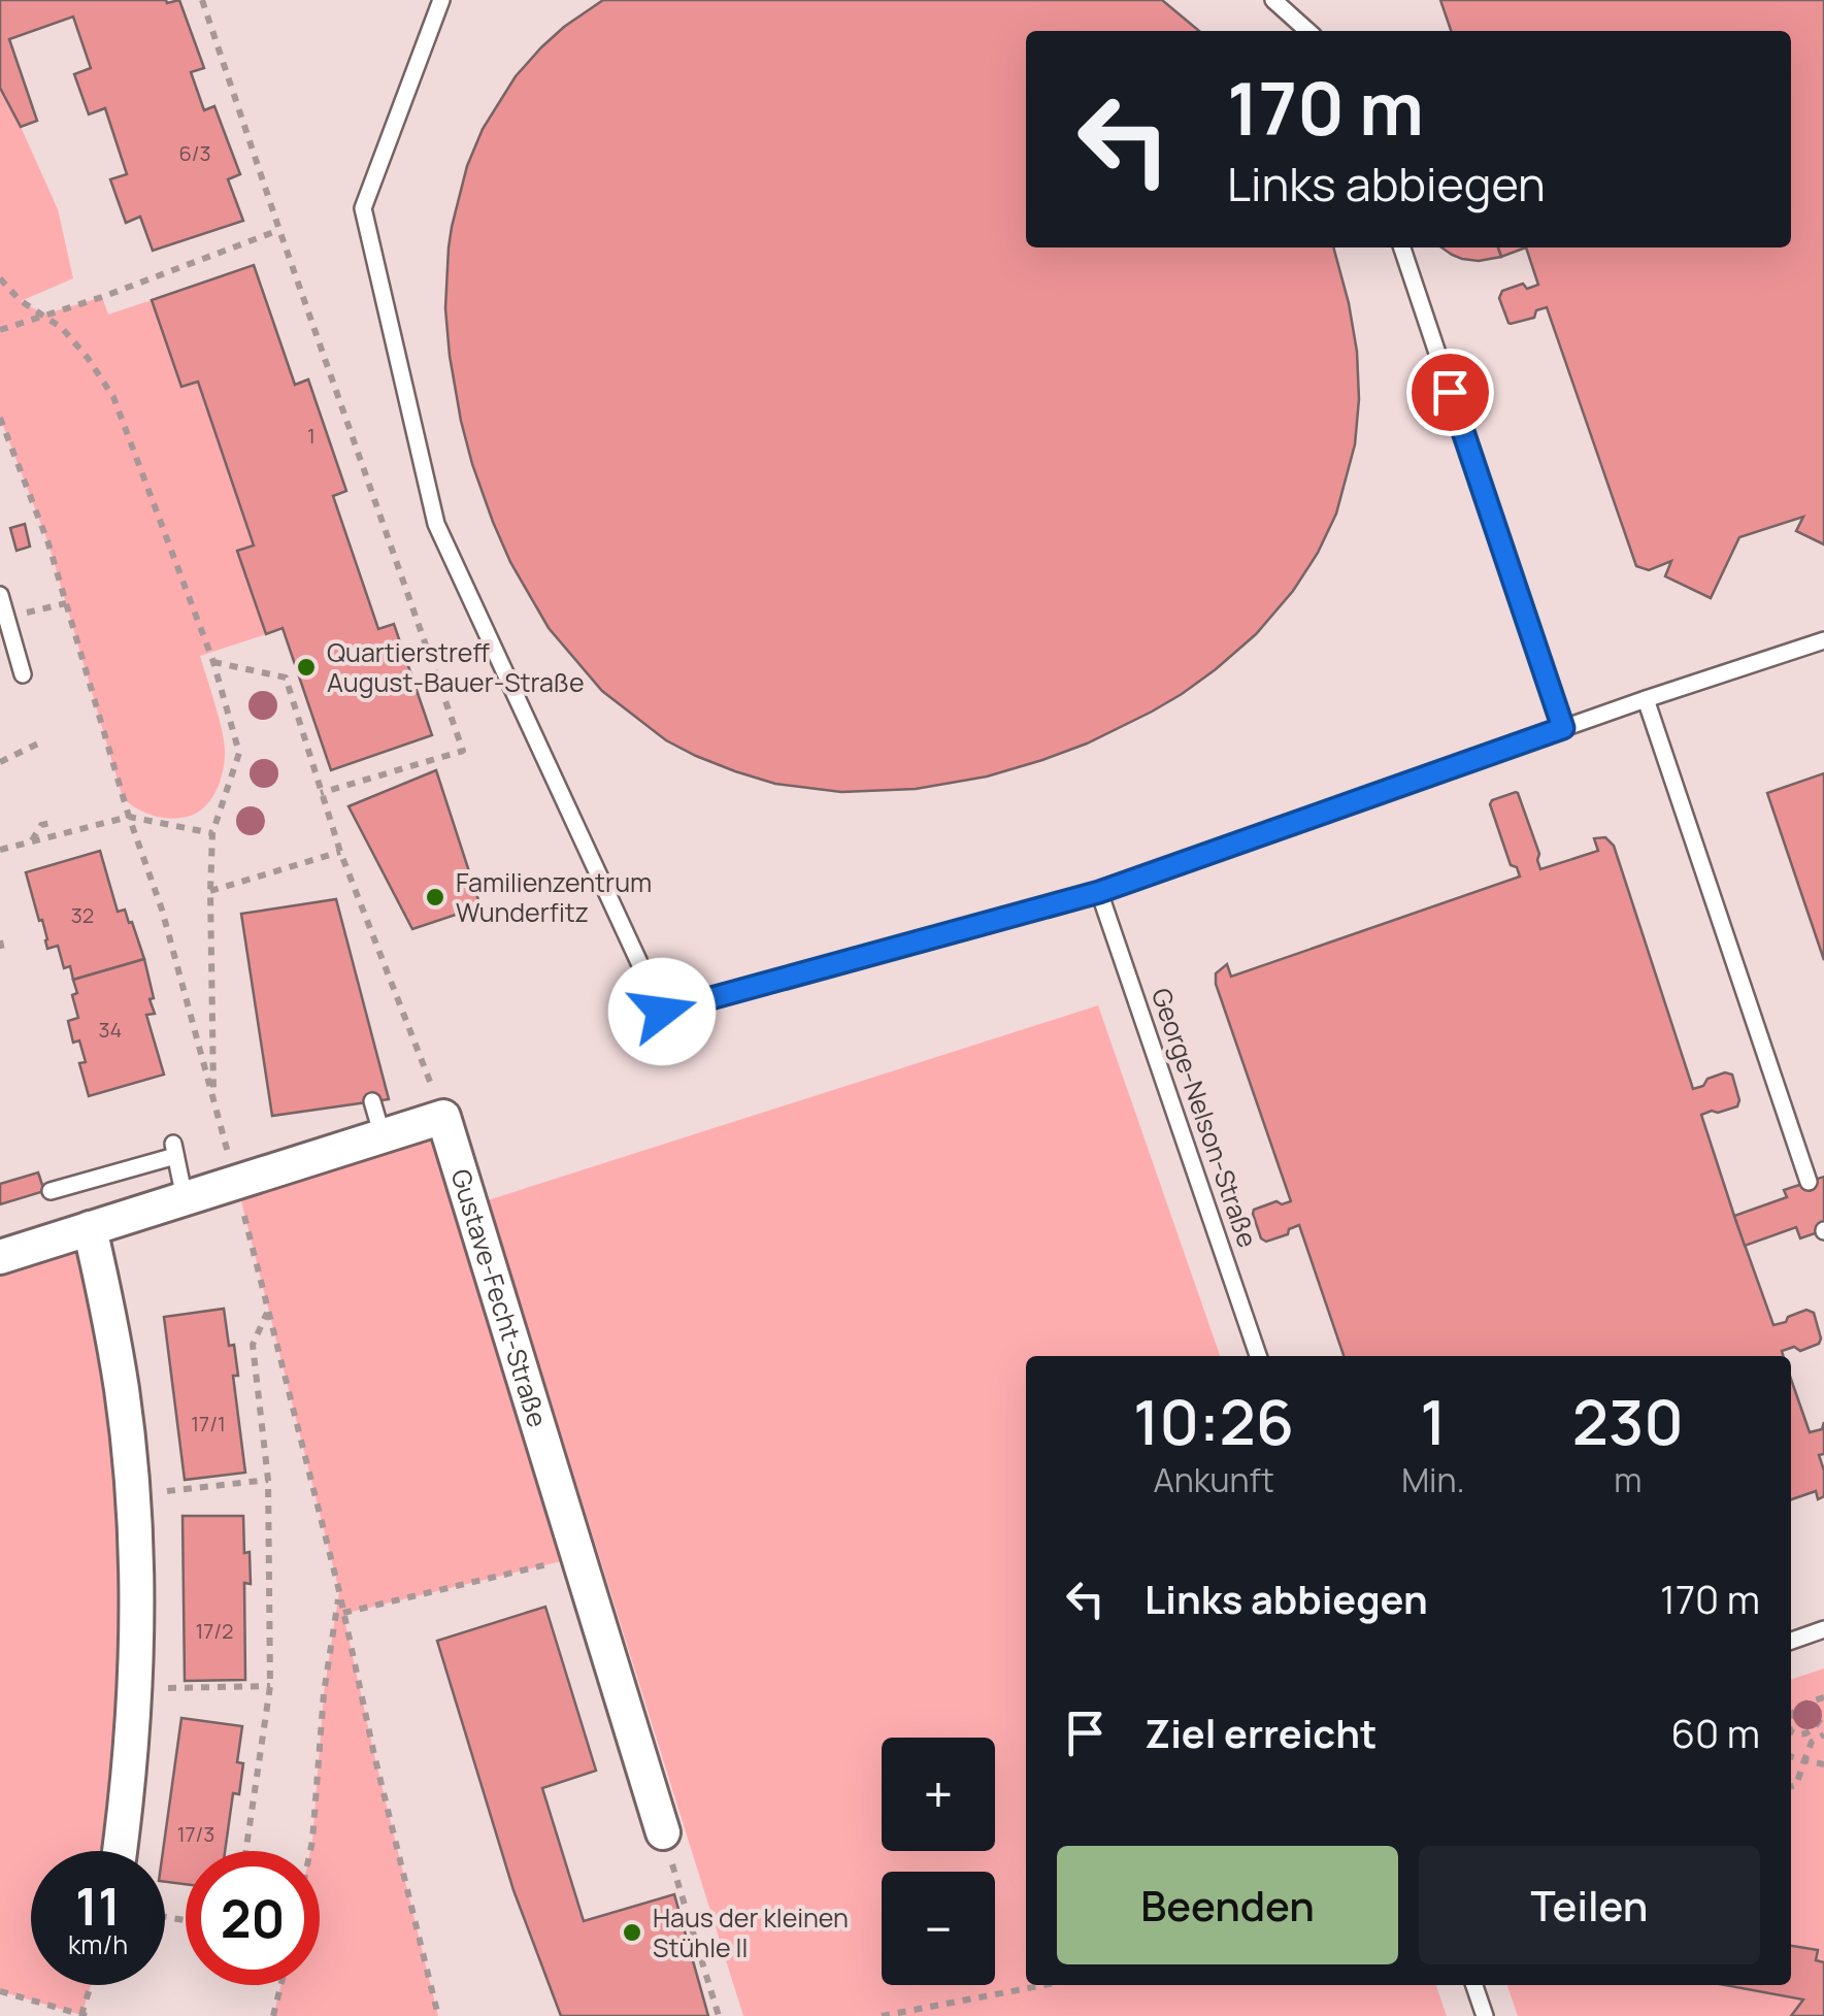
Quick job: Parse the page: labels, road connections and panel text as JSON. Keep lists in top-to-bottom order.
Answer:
{
  "streets": {
    "street": ["Gustave-Fecht-Straße"],
    "lane": ["George-Nelson-Straße"]
  },
  "places": ["Quartierstreff August-Bauer-Straße", "Familienzentrum Wunderfitz", "Haus der kleinen Stühle II"],
  "house_numbers": [
    "6/3",
    "1",
    "32",
    "34",
    "17/1",
    "17/2",
    "17/3"
  ],
  "page": {
    "turn": ["170 m", "Links abbiegen"],
    "eta": [
      "10:26",
      "Ankunft",
      "1",
      "Min.",
      "230",
      "m"
    ],
    "list": [
      {
        "name": "Links abbiegen",
        "value": "170 m"
      },
      {
        "name": "Ziel erreicht",
        "value": "60 m"
      }
    ],
    "map_buttons": ["+", "−"],
    "buttons": ["Beenden", "Teilen"],
    "speed": "11 km/h",
    "limit": "20"
  }
}
